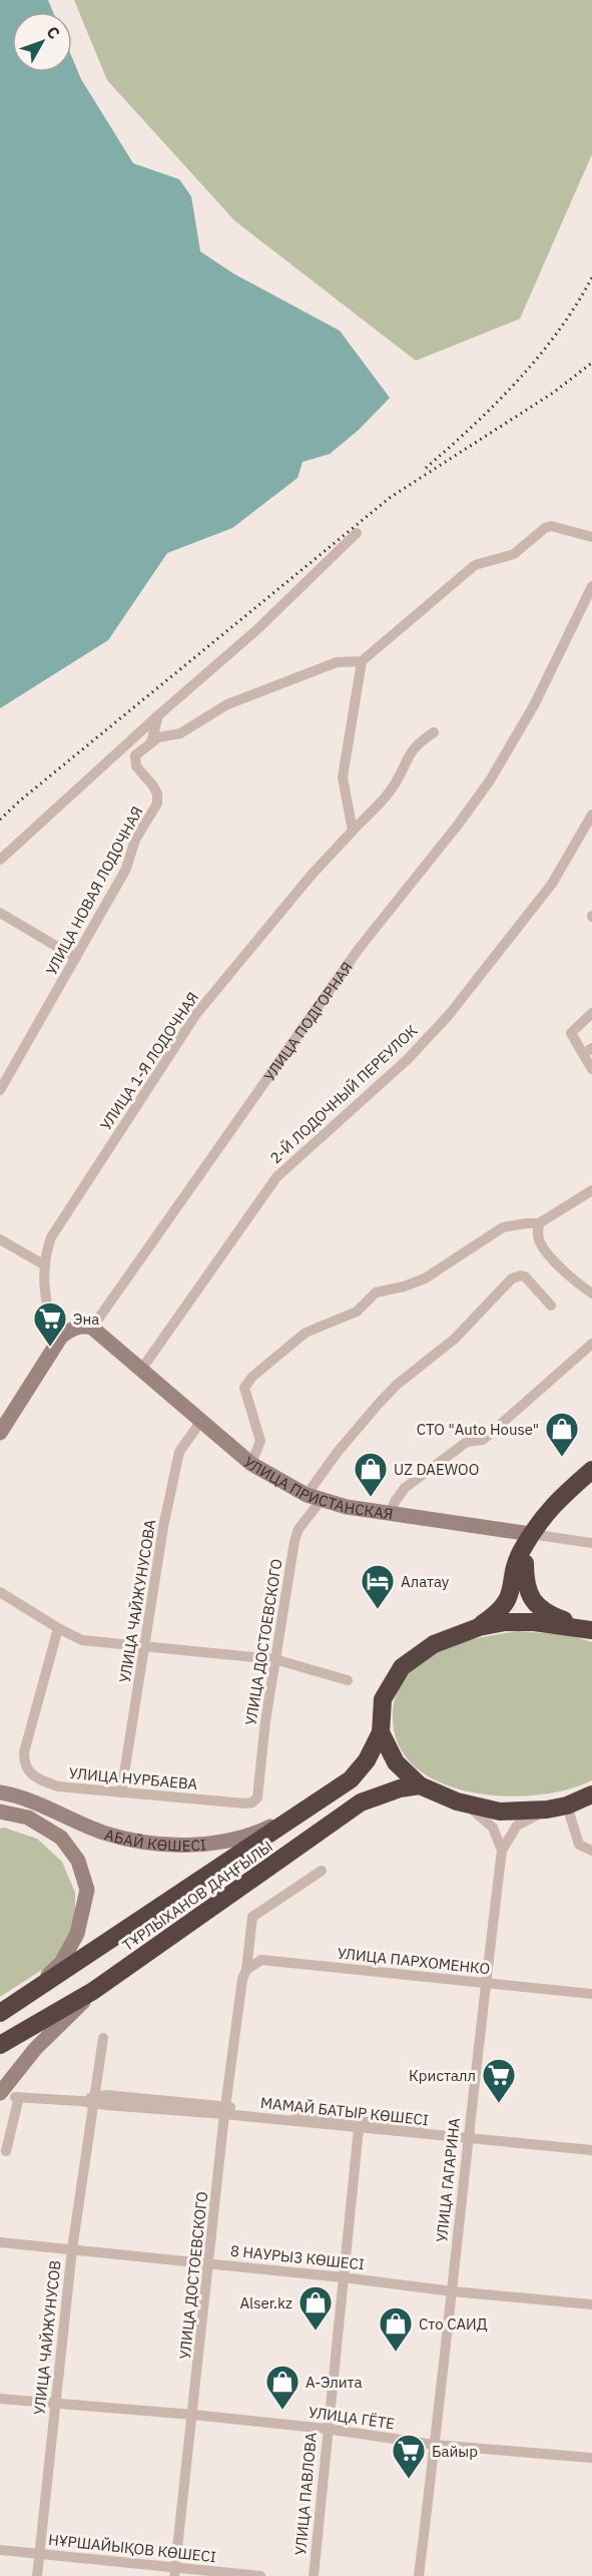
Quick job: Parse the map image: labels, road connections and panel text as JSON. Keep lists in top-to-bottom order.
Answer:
{
  "streets": {
    "highway": ["ТҰРЛЫХАНОВ ДАҢҒЫЛЫ"],
    "main road": ["УЛИЦА ПРИСТАНСКАЯ", "АБАЙ КӨШЕСІ"],
    "street": [
      "УЛИЦА НОВАЯ ЛОДОЧНАЯ",
      "УЛИЦА ПОДГОРНАЯ",
      "УЛИЦА 1-Я ЛОДОЧНАЯ",
      "2-Й ЛОДОЧНЫЙ ПЕРЕУЛОК",
      "УЛИЦА ЧАЙЖУНУСОВА",
      "УЛИЦА ДОСТОЕВСКОГО",
      "УЛИЦА НУРБАЕВА",
      "УЛИЦА ПАРХОМЕНКО",
      "МАМАЙ БАТЫР КӨШЕСІ",
      "УЛИЦА ГАГАРИНА",
      "8 НАУРЫЗ КӨШЕСІ",
      "УЛИЦА ЧАЙЖУНУСОВ",
      "УЛИЦА ГЁТЕ",
      "УЛИЦА ПАВЛОВА",
      "НҰРШАЙЫҚОВ КӨШЕСІ"
    ]
  },
  "crossings": [
    ["УЛИЦА ПОДГОРНАЯ", "УЛИЦА ПРИСТАНСКАЯ"],
    ["2-Й ЛОДОЧНЫЙ ПЕРЕУЛОК", "УЛИЦА ПРИСТАНСКАЯ"],
    ["УЛИЦА ПРИСТАНСКАЯ", "УЛИЦА ЧАЙЖУНУСОВА"],
    ["УЛИЦА ПРИСТАНСКАЯ", "УЛИЦА ДОСТОЕВСКОГО"],
    ["УЛИЦА ЧАЙЖУНУСОВА", "УЛИЦА НУРБАЕВА"],
    ["УЛИЦА ДОСТОЕВСКОГО", "УЛИЦА НУРБАЕВА"],
    ["УЛИЦА ДОСТОЕВСКОГО", "УЛИЦА ПАРХОМЕНКО"],
    ["УЛИЦА ДОСТОЕВСКОГО", "МАМАЙ БАТЫР КӨШЕСІ"],
    ["УЛИЦА ДОСТОЕВСКОГО", "8 НАУРЫЗ КӨШЕСІ"],
    ["УЛИЦА ДОСТОЕВСКОГО", "УЛИЦА ГЁТЕ"],
    ["УЛИЦА ДОСТОЕВСКОГО", "НҰРШАЙЫҚОВ КӨШЕСІ"],
    ["АБАЙ КӨШЕСІ", "ТҰРЛЫХАНОВ ДАҢҒЫЛЫ"],
    ["УЛИЦА ПАРХОМЕНКО", "УЛИЦА ГАГАРИНА"],
    ["МАМАЙ БАТЫР КӨШЕСІ", "УЛИЦА ГАГАРИНА"],
    ["МАМАЙ БАТЫР КӨШЕСІ", "УЛИЦА ЧАЙЖУНУСОВ"],
    ["МАМАЙ БАТЫР КӨШЕСІ", "УЛИЦА ПАВЛОВА"],
    ["УЛИЦА ГАГАРИНА", "8 НАУРЫЗ КӨШЕСІ"],
    ["УЛИЦА ГАГАРИНА", "УЛИЦА ГЁТЕ"],
    ["8 НАУРЫЗ КӨШЕСІ", "УЛИЦА ЧАЙЖУНУСОВ"],
    ["8 НАУРЫЗ КӨШЕСІ", "УЛИЦА ПАВЛОВА"],
    ["УЛИЦА ЧАЙЖУНУСОВ", "УЛИЦА ГЁТЕ"],
    ["УЛИЦА ЧАЙЖУНУСОВ", "НҰРШАЙЫҚОВ КӨШЕСІ"],
    ["УЛИЦА ГЁТЕ", "УЛИЦА ПАВЛОВА"]
  ],
  "places": {
    "supermarket": ["Эна", "Кристалл", "Байыр"],
    "shop": [
      "СТО \"Auto House\"",
      "UZ DAEWOO",
      "Alser.kz",
      "Сто САИД",
      "А-Элита"
    ],
    "hotel": ["Алатау"]
  },
  "north": "top right"
}
